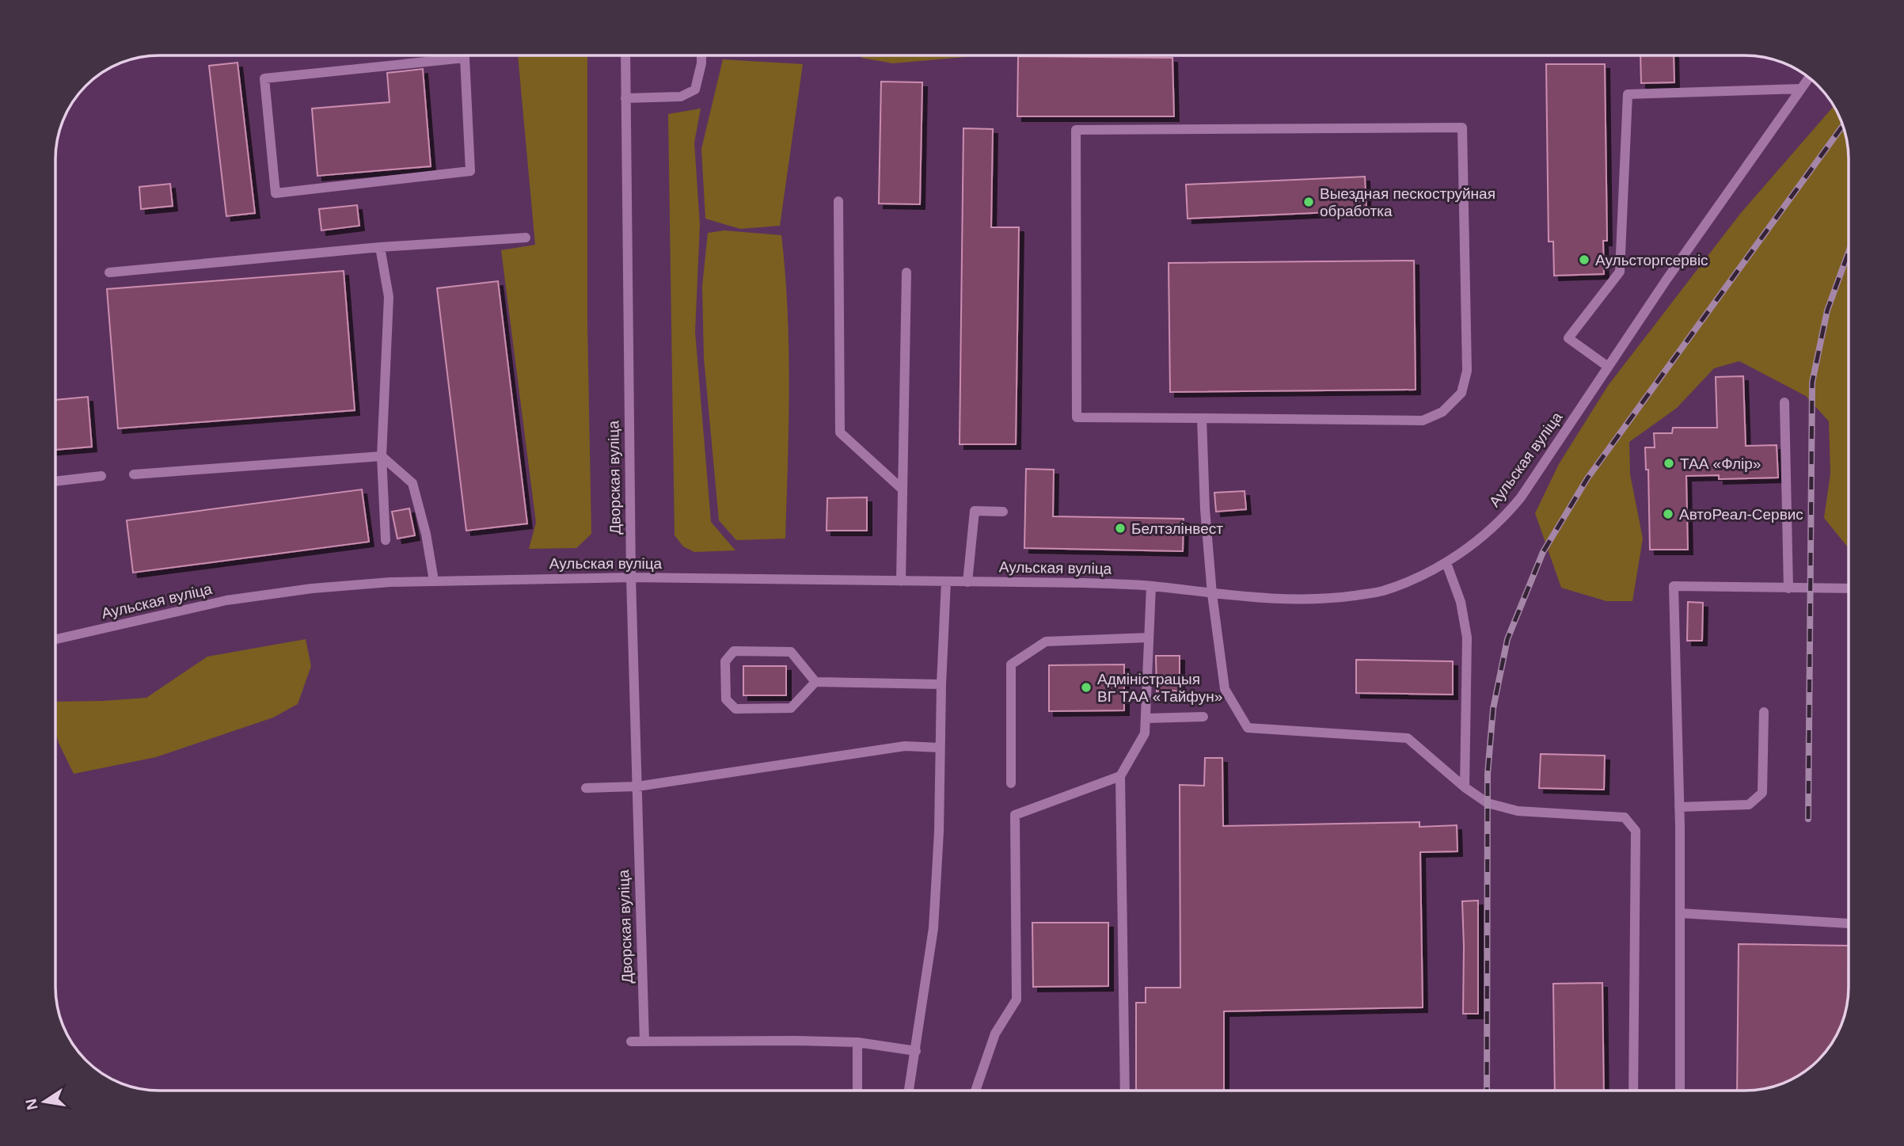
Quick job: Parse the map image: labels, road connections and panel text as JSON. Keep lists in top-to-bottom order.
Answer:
{
  "streets": {
    "street": ["Аульская вуліца", "Дворская вуліца"]
  },
  "crossings": [
    ["Аульская вуліца", "Дворская вуліца"]
  ],
  "places": [
    "Выездная пескоструйная обработка",
    "Аульсторгсервіс",
    "ТАА «Флір»",
    "АвтоРеал-Сервис",
    "Белтэлінвест",
    "Адміністрацыя ВГ ТАА «Тайфун»"
  ],
  "north": "left"
}
